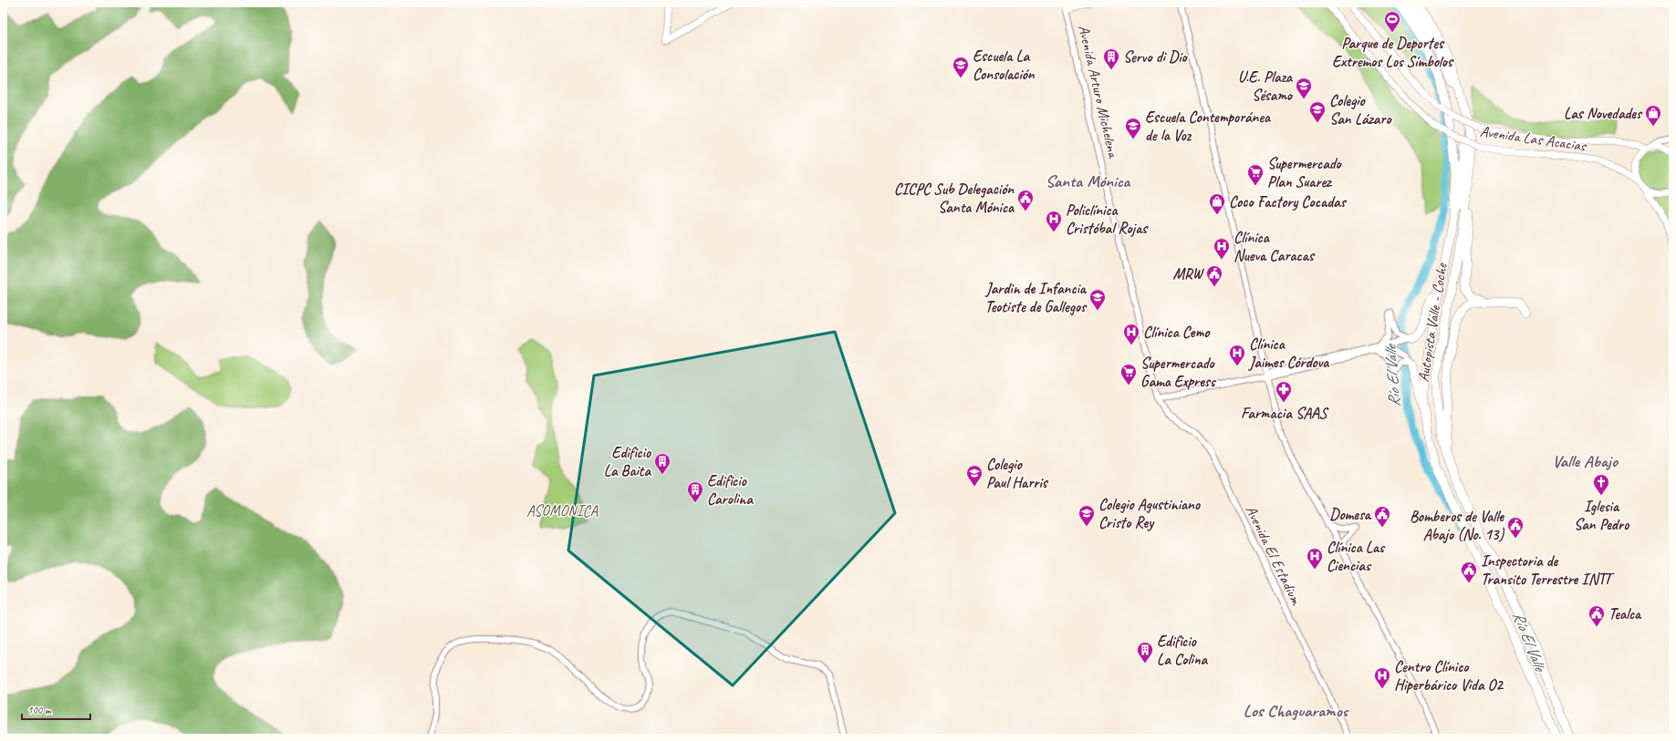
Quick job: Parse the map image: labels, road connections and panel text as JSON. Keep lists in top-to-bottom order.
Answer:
{
  "streets": {
    "highway": ["Autopista Valle - Coche"],
    "main road": ["Avenida Las Acacias"],
    "street": ["Avenida Arturo Michelena", "Avenida El Estadium"]
  },
  "crossings": [
    ["Avenida Arturo Michelena", "Avenida El Estadium"]
  ],
  "districts": ["Santa Mónica", "Valle Abajo", "Los Chaguaramos"],
  "water": ["Río El Valle"],
  "parks": ["ASOMONICA"],
  "places": {
    "sports": ["Parque de Deportes Extremos Los Símbolos"],
    "building": [
      "Servo di Dio",
      "Edificio La Baita",
      "Edificio Carolina",
      "Edificio La Colina"
    ],
    "school or university": [
      "Escuela La Consolación",
      "U.E. Plaza Sésamo",
      "Colegio San Lázaro",
      "Escuela Contemporánea de la Voz",
      "Jardin de Infancia Teotiste de Gallegos",
      "Colegio Paul Harris",
      "Colegio Agustiniano Cristo Rey"
    ],
    "shop": ["Las Novedades", "Coco Factory Cocadas"],
    "supermarket": ["Supermercado Plan Suarez", "Supermercado Gama Express"],
    "public building": [
      "CICPC Sub Delegación Santa Mónica",
      "MRW",
      "Domesa",
      "Bomberos de Valle Abajo (No. 13)",
      "Inspectoria de Transito Terrestre INTT",
      "Tealca"
    ],
    "hospital": [
      "Policlínica Cristóbal Rojas",
      "Clínica Nueva Caracas",
      "Clínica Cemo",
      "Clínica Jaimes Córdova",
      "Clínica Las Ciencias",
      "Centro Clínico Hiperbárico Vida O2"
    ],
    "pharmacy": ["Farmacia SAAS"],
    "church": ["Iglesia San Pedro"]
  },
  "scale_bar": "100 m"
}
